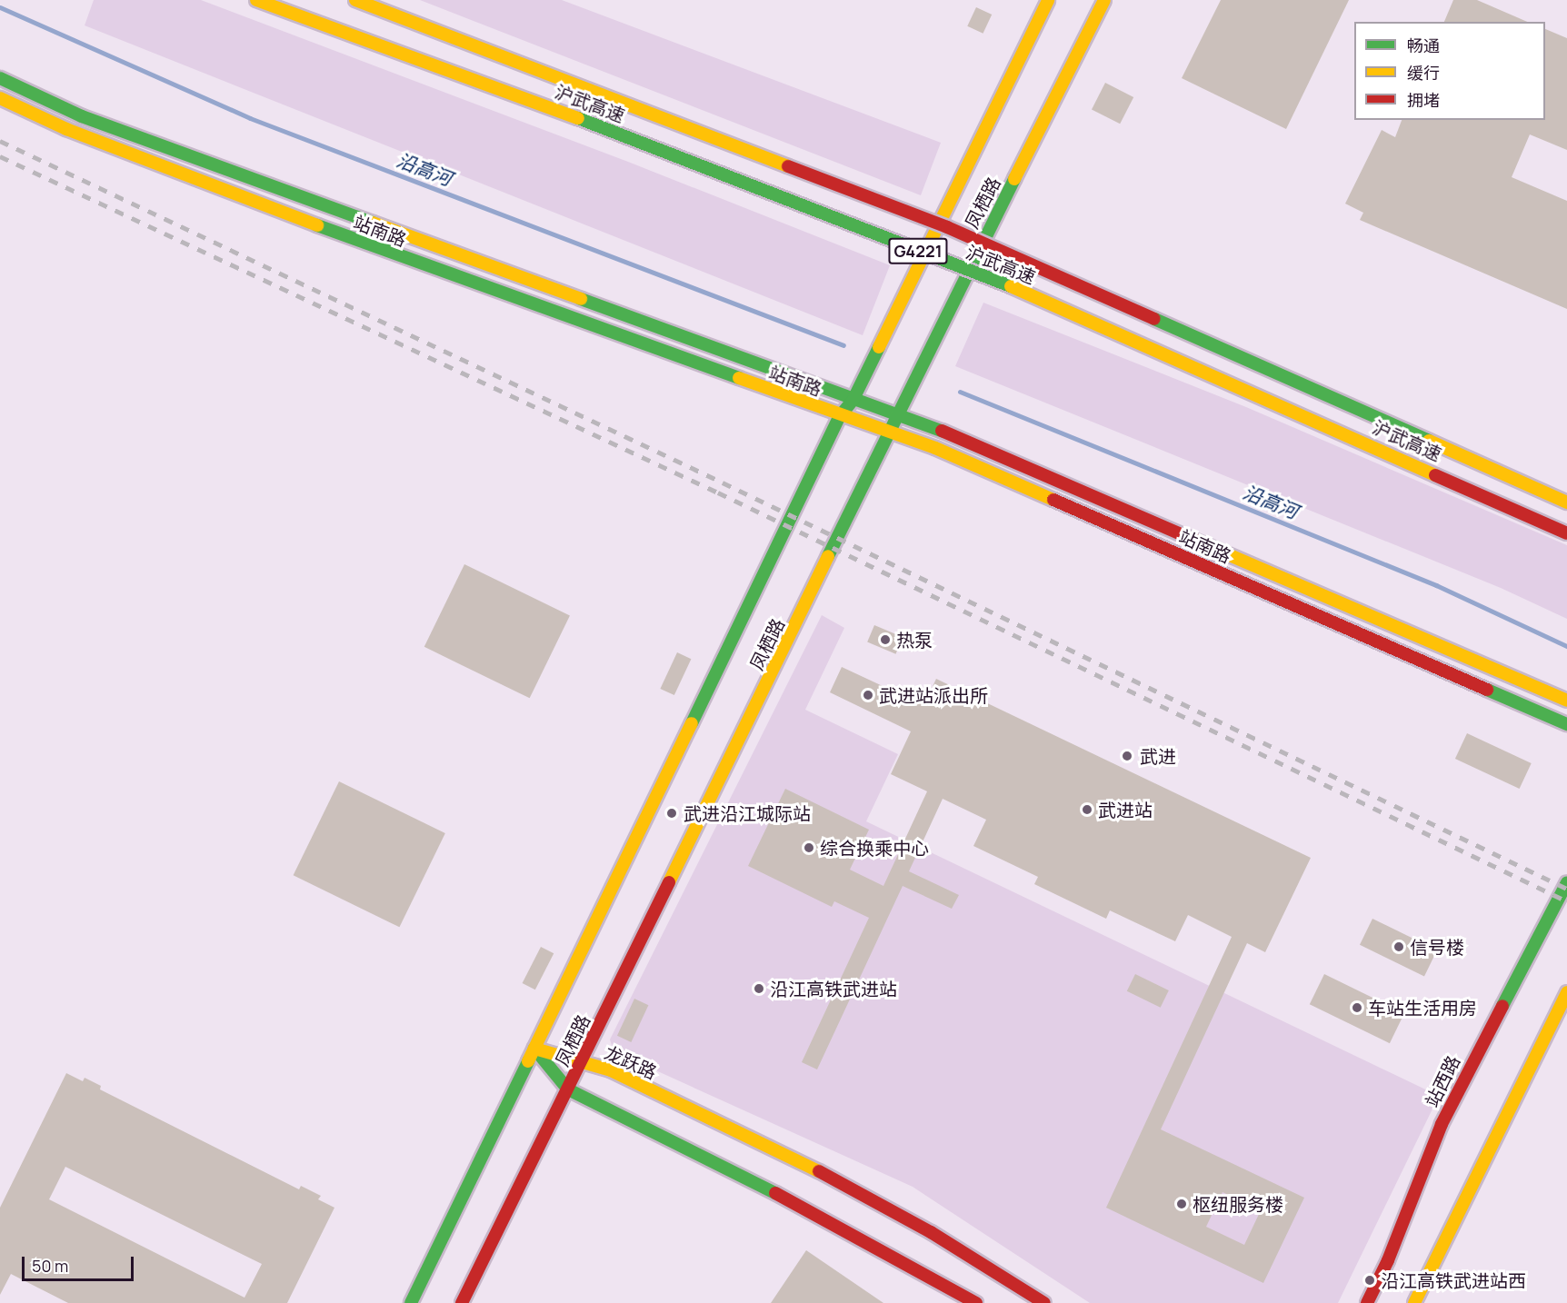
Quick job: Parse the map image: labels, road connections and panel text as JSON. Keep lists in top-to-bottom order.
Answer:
{
  "streets": {
    "main road": [
      "沪武高速",
      "凤栖路",
      "站南路",
      "G4221",
      "龙跃路",
      "站西路"
    ]
  },
  "crossings": [
    ["凤栖路", "站南路"],
    ["凤栖路", "龙跃路"]
  ],
  "water": ["沿高河"],
  "places": [
    "热泵",
    "武进站派出所",
    "武进",
    "武进站",
    "武进沿江城际站",
    "综合换乘中心",
    "信号楼",
    "沿江高铁武进站",
    "车站生活用房",
    "枢纽服务楼",
    "沿江高铁武进站西"
  ],
  "legend": ["畅通", "缓行", "拥堵"],
  "scale_bar": "50 m"
}
